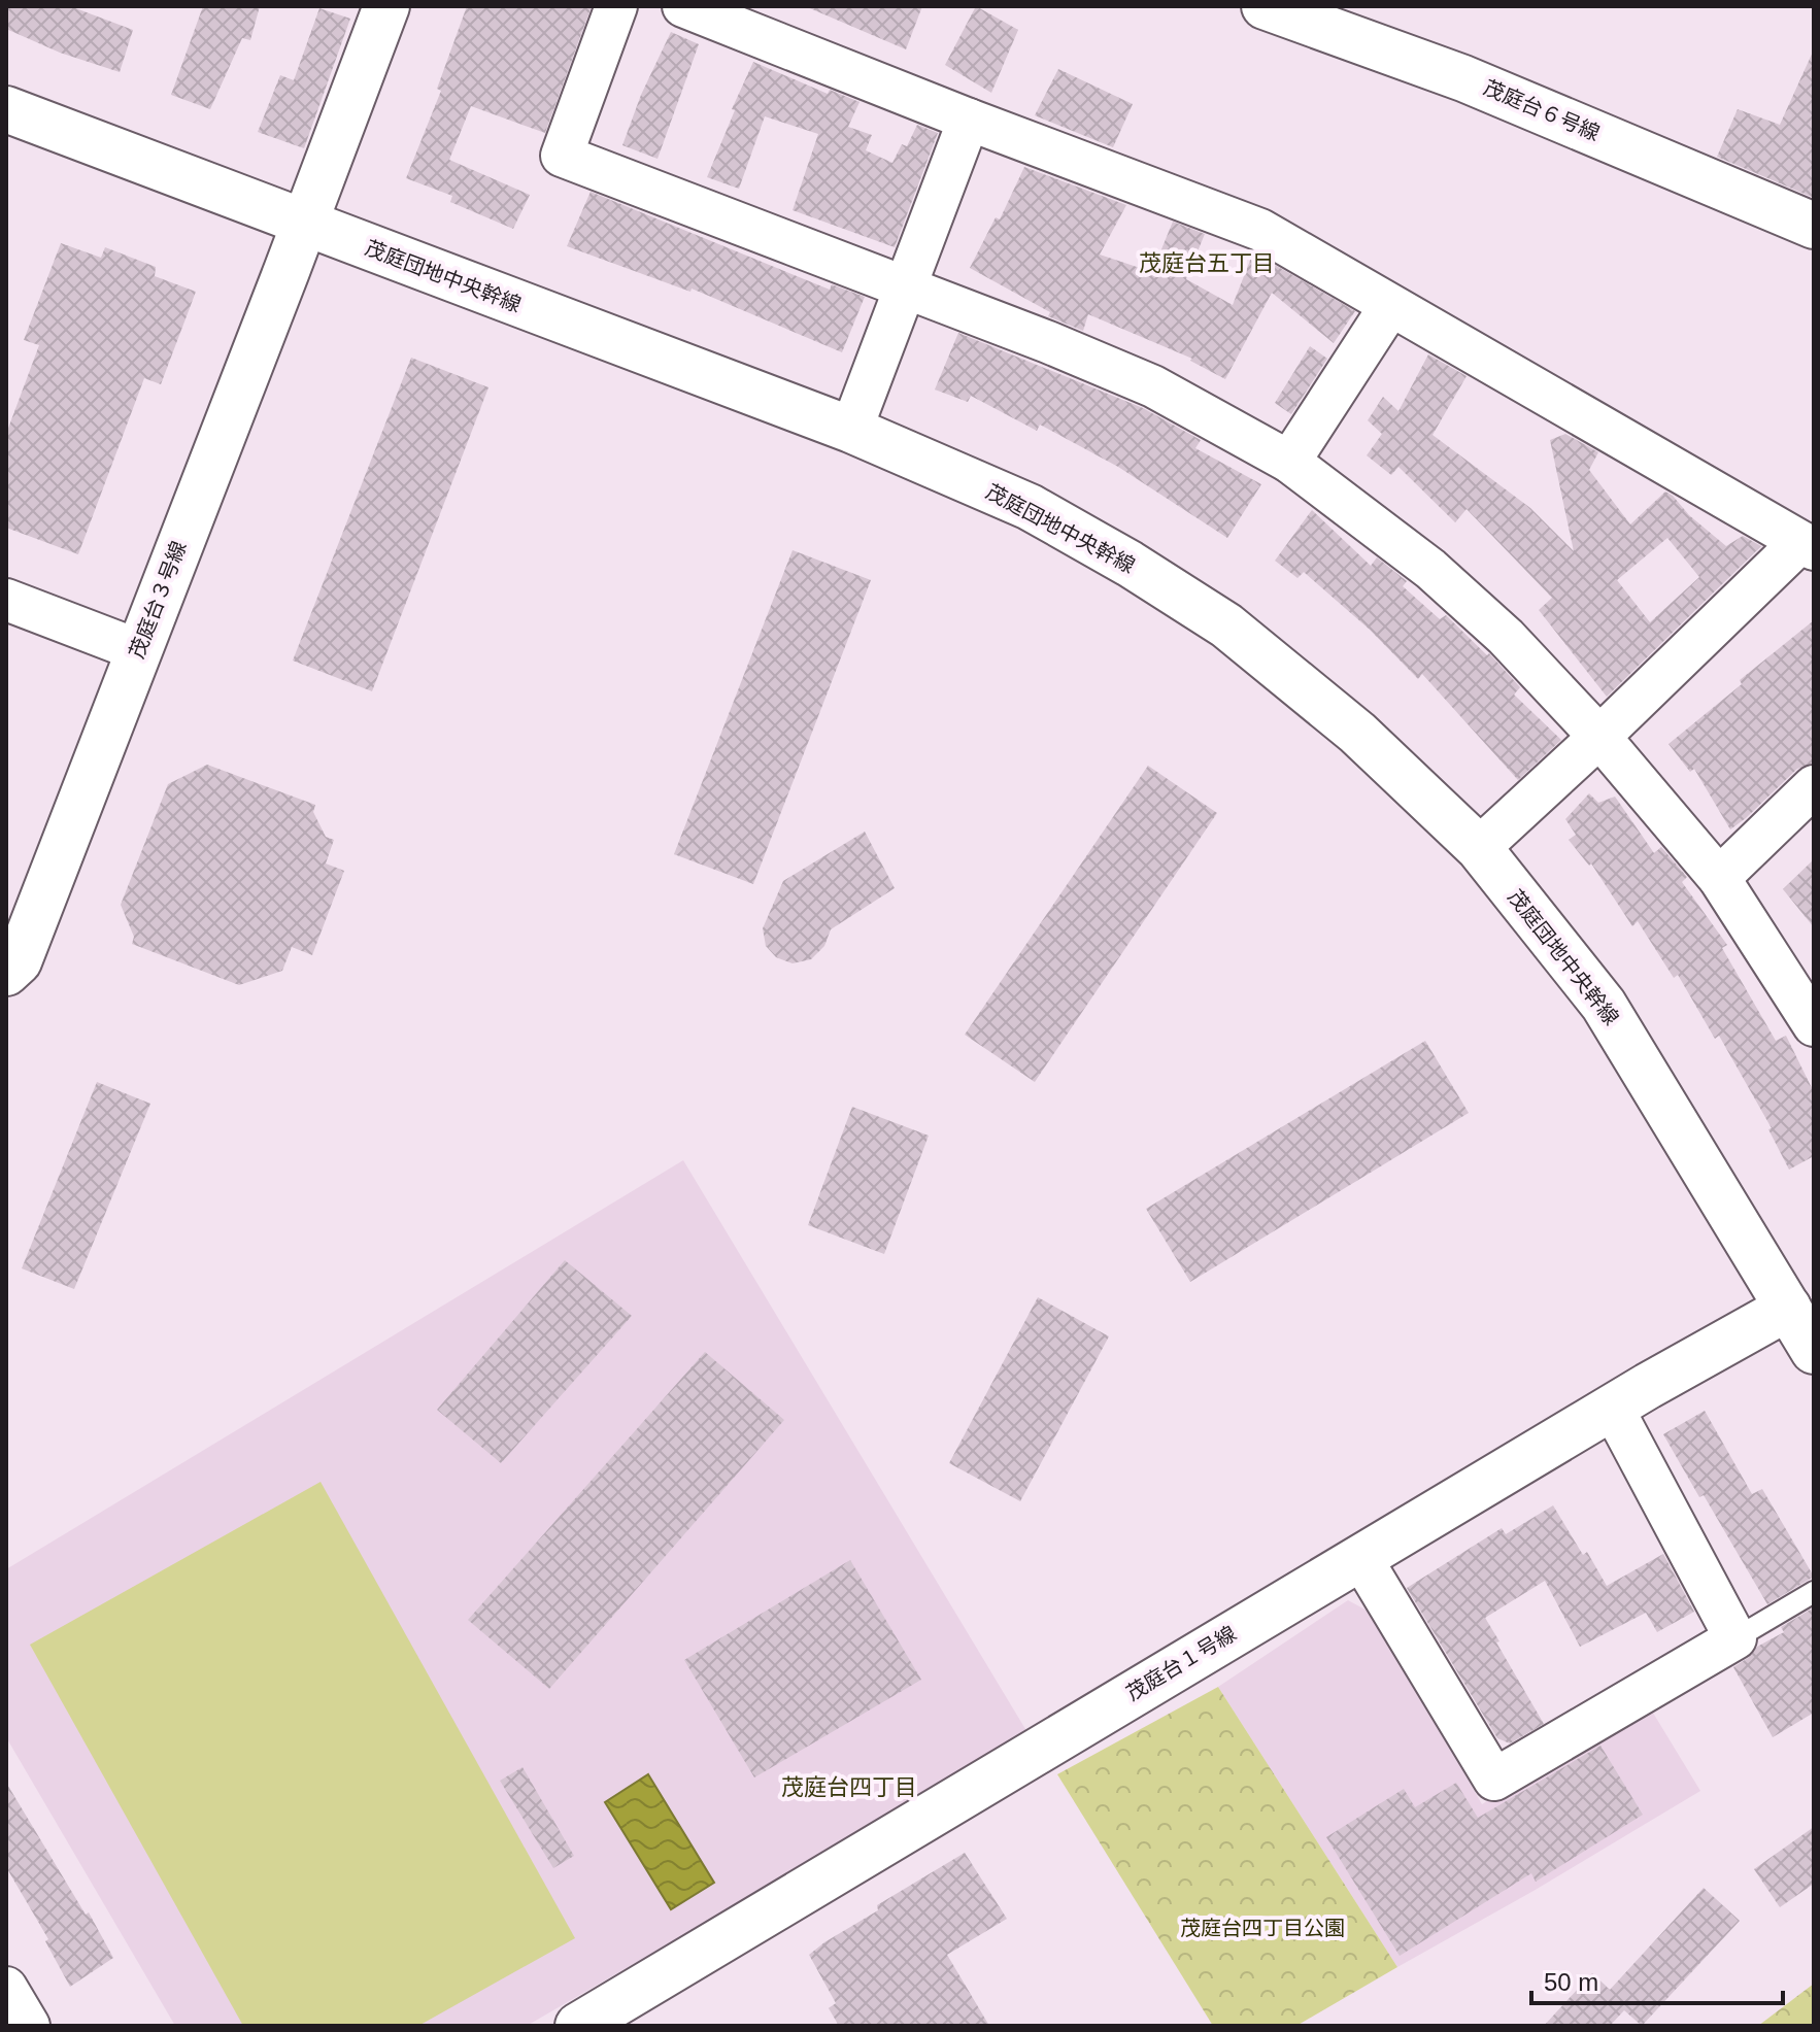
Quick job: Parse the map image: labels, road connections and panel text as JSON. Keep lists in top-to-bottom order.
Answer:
{
  "streets": {
    "street": [
      "茂庭台６号線",
      "茂庭団地中央幹線",
      "茂庭台３号線",
      "茂庭台１号線"
    ]
  },
  "crossings": [
    ["茂庭団地中央幹線", "茂庭台３号線"],
    ["茂庭団地中央幹線", "茂庭台１号線"]
  ],
  "districts": ["茂庭台五丁目", "茂庭台四丁目"],
  "parks": ["茂庭台四丁目公園"],
  "scale_bar": "50 m"
}
